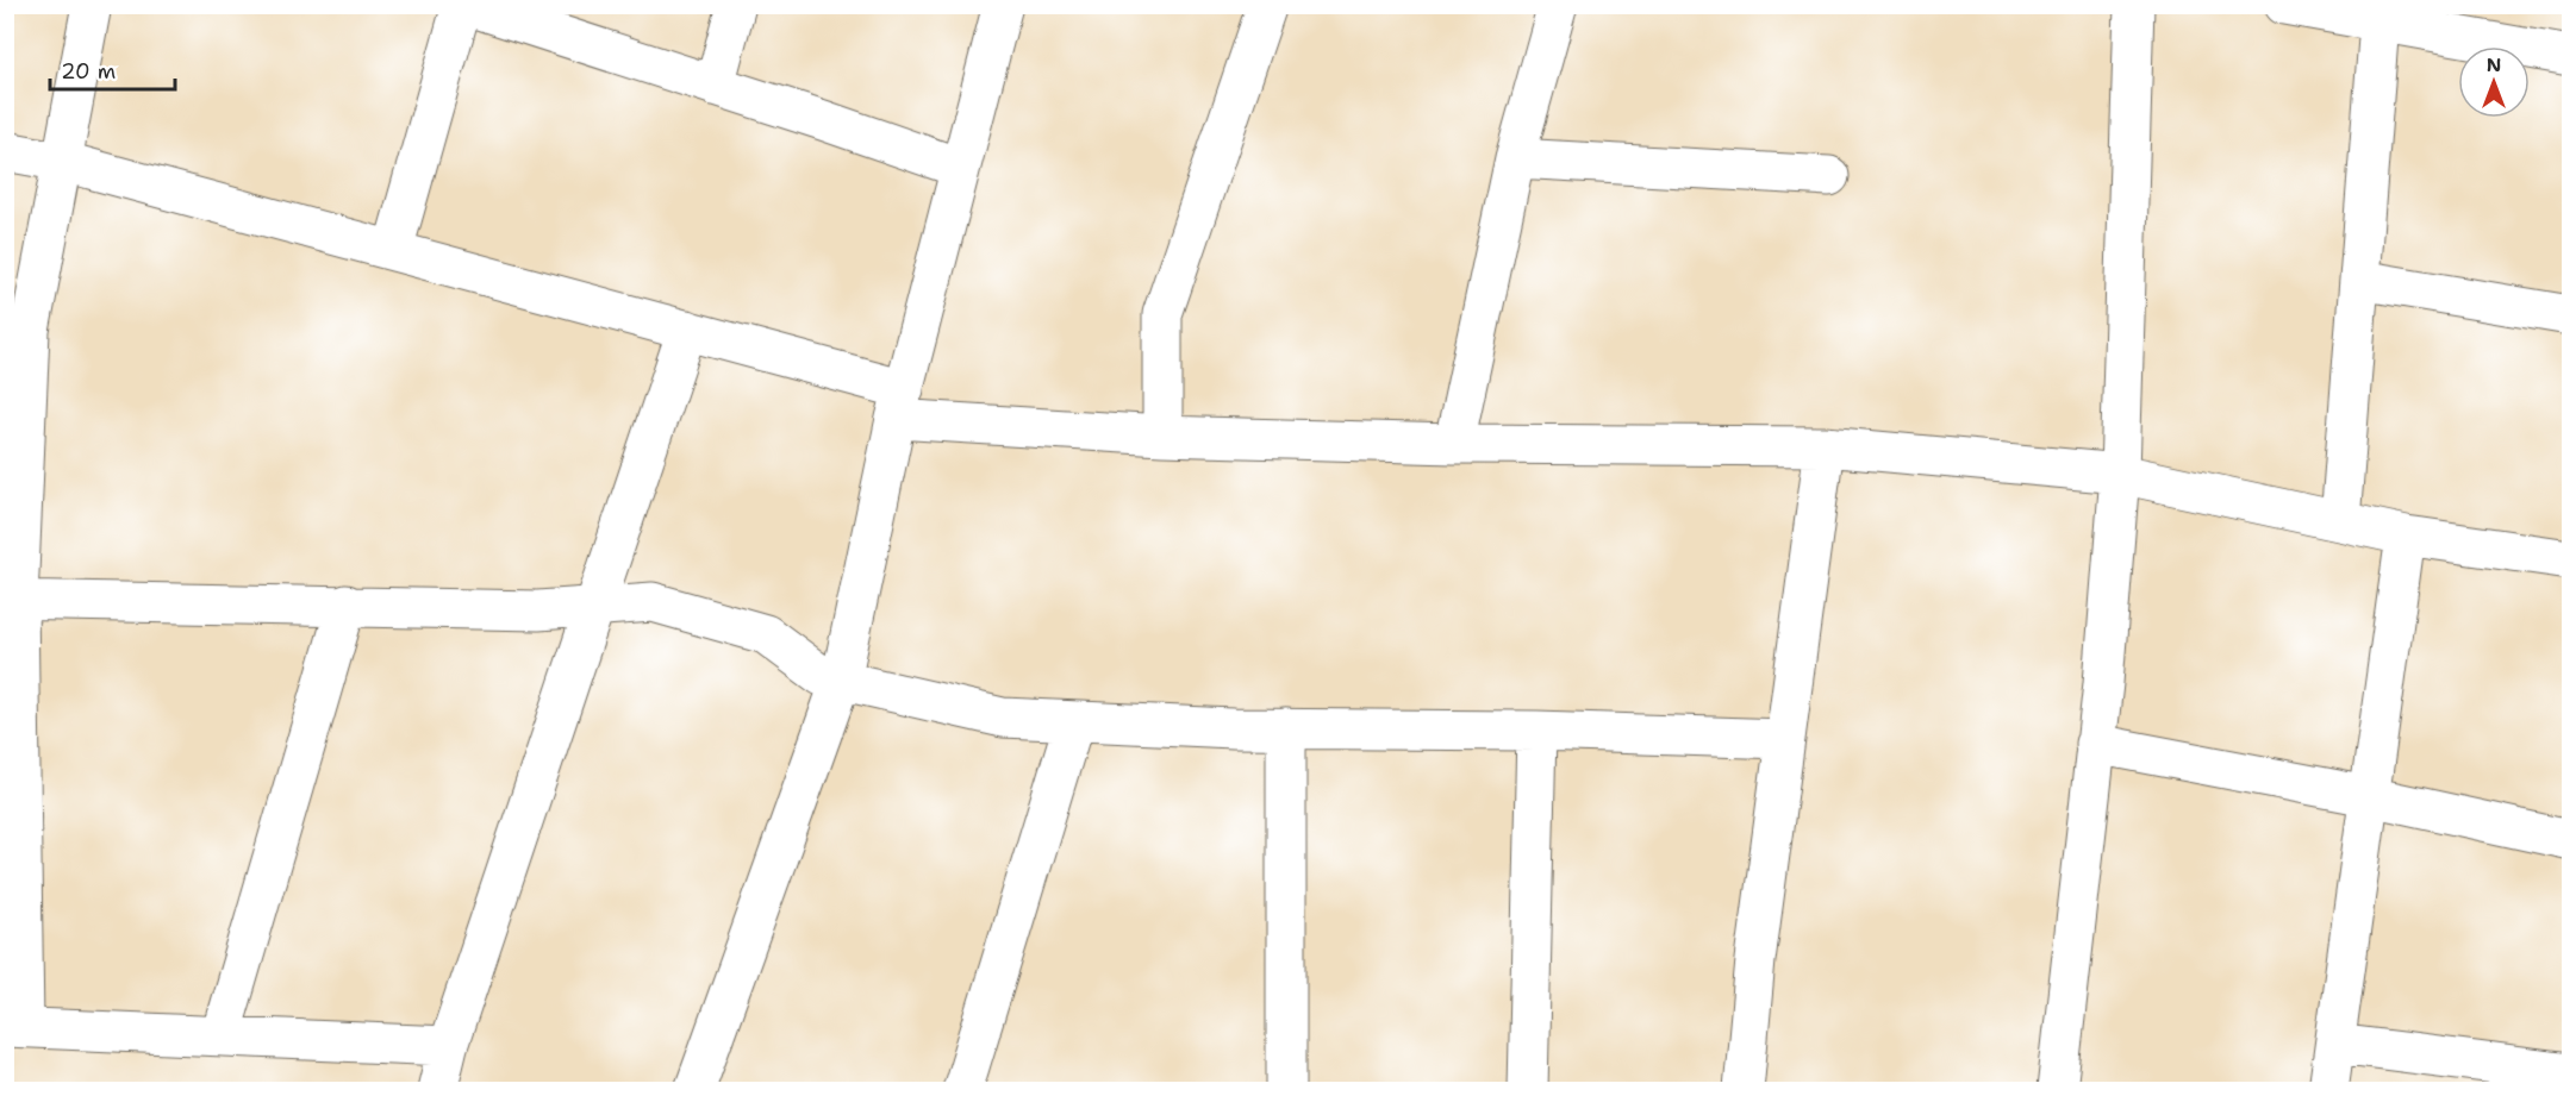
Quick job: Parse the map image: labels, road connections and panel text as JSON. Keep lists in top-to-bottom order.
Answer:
{
  "scale_bar": "20 m",
  "north": "top"
}
